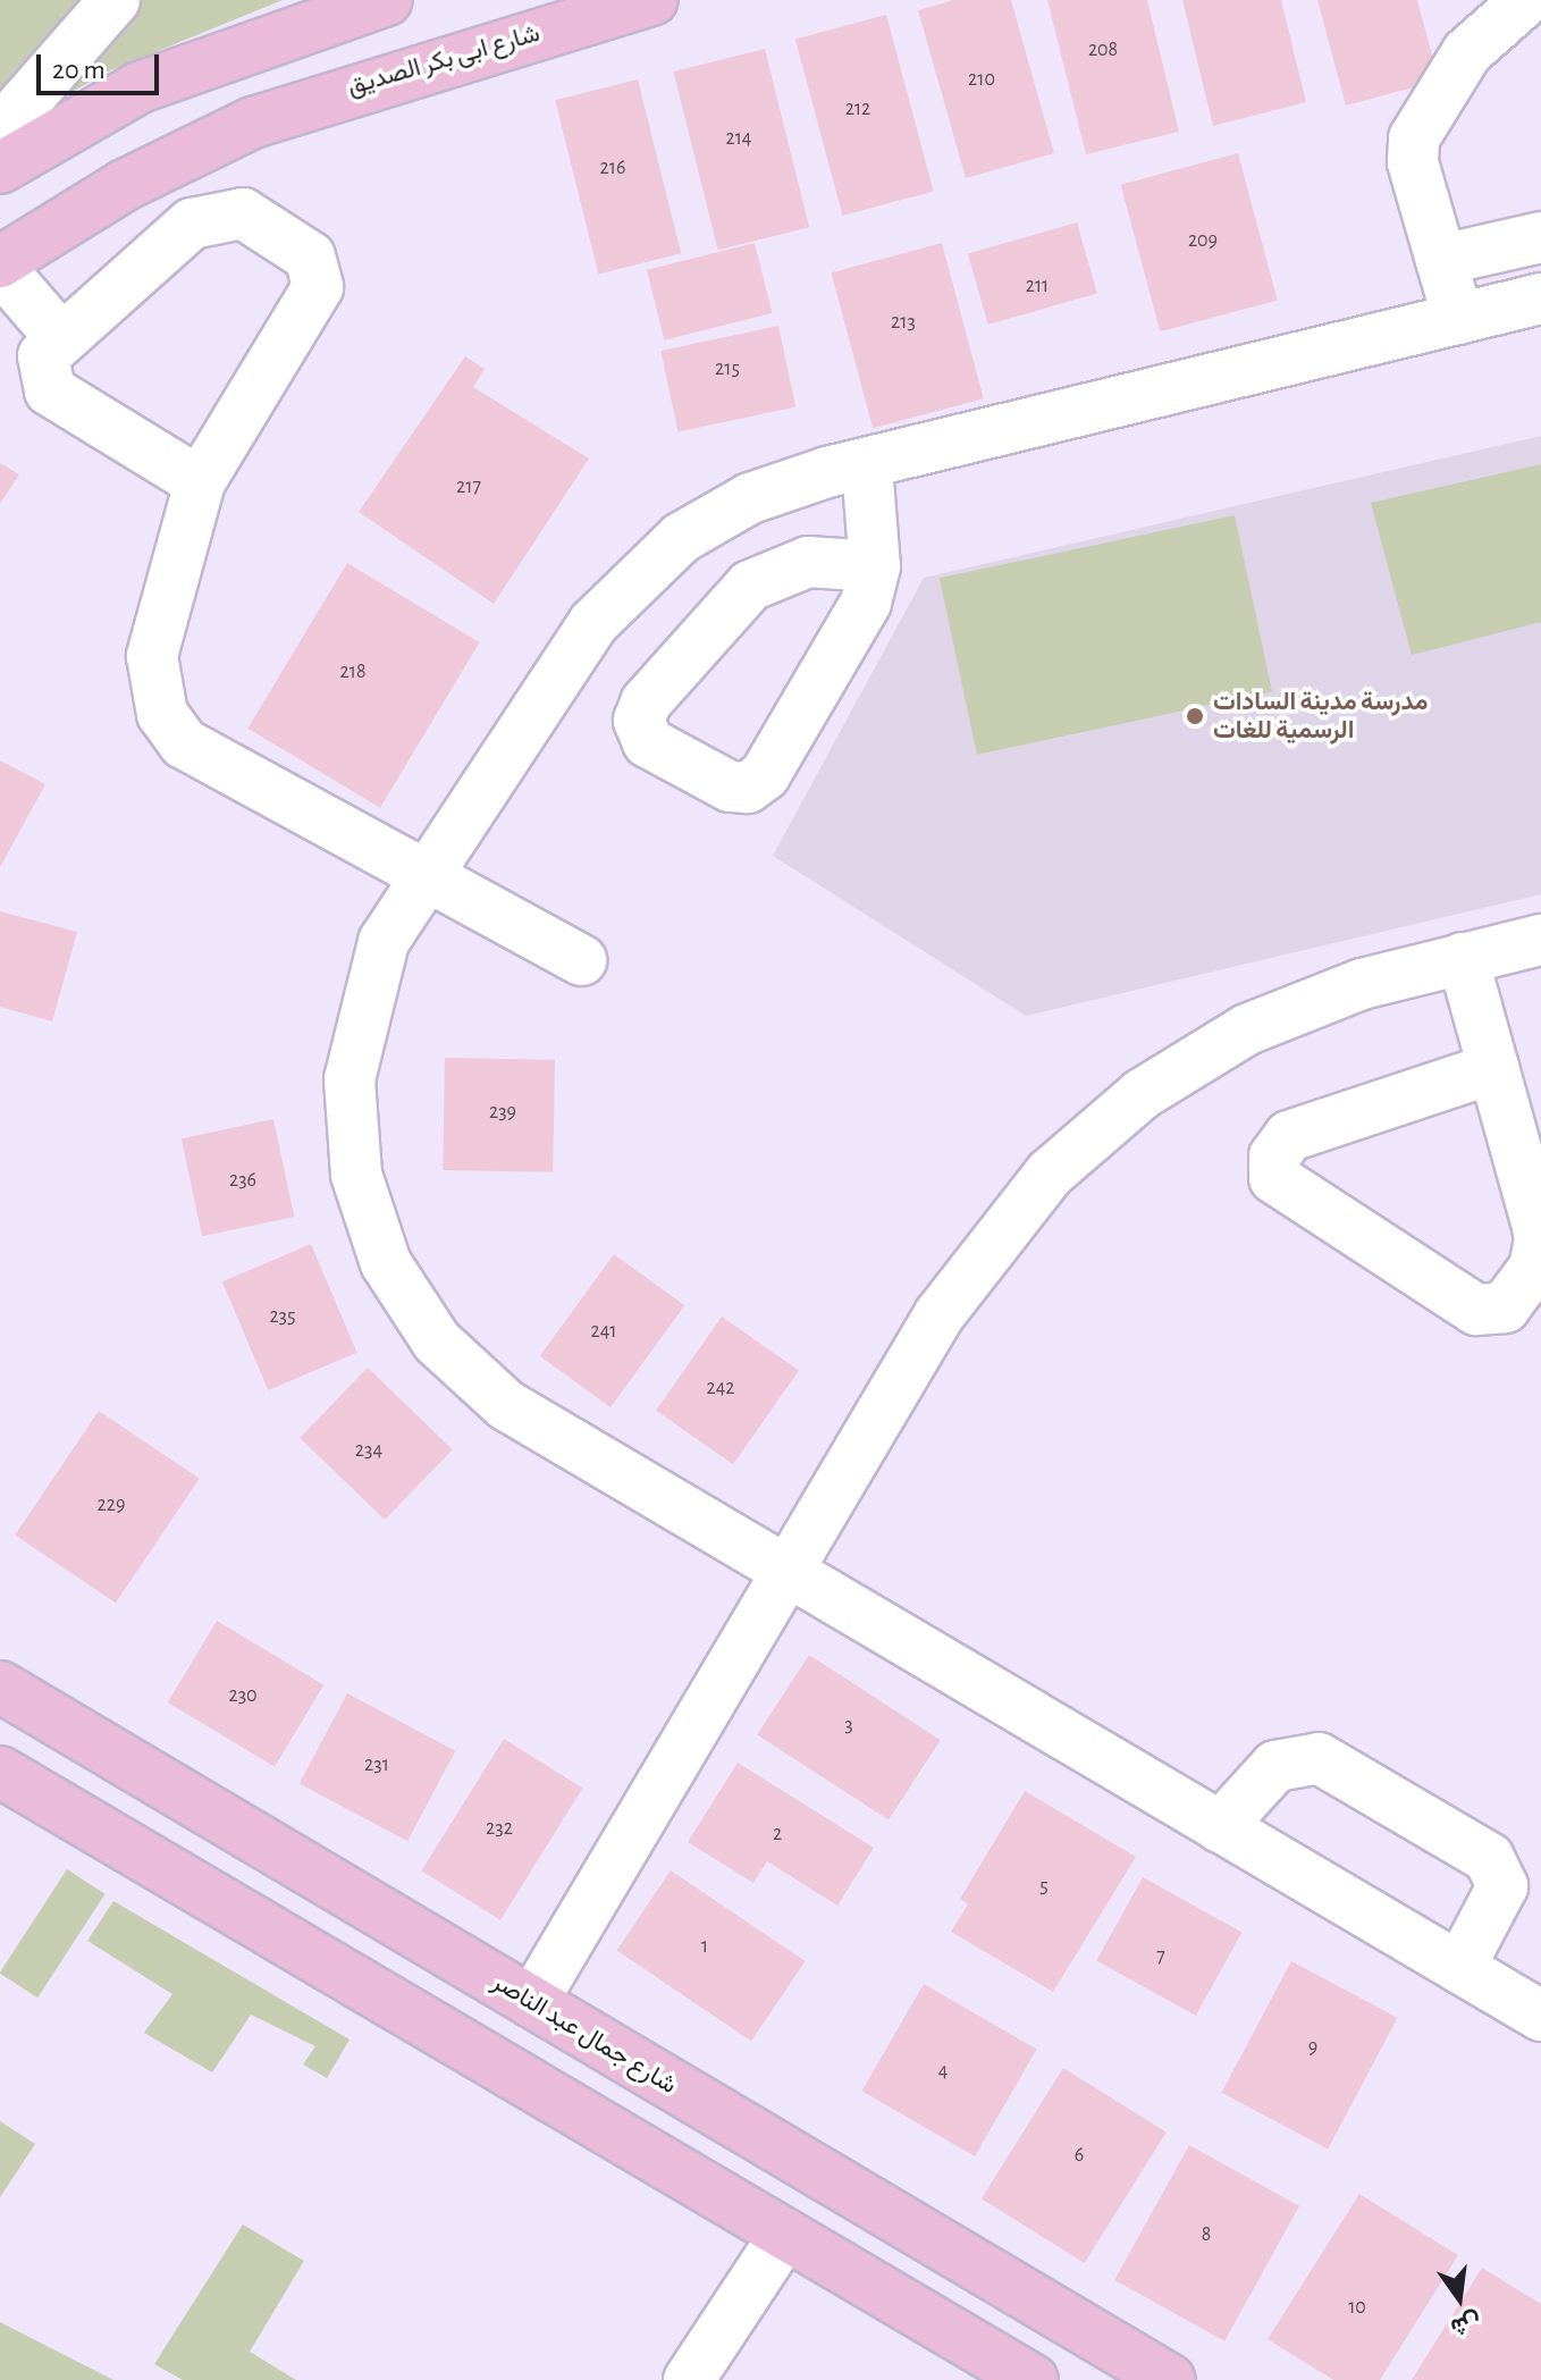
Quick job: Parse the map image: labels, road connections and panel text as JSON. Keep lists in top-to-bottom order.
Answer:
{
  "streets": {
    "main road": ["شارع ابى بكر الصديق", "شارع جمال عبد الناصر"]
  },
  "places": ["مدرسة مدينة السادات الرسمية للغات"],
  "house_numbers": [
    "208",
    "210",
    "212",
    "214",
    "216",
    "209",
    "211",
    "213",
    "215",
    "217",
    "218",
    "239",
    "236",
    "235",
    "241",
    "242",
    "234",
    "229",
    "230",
    "3",
    "231",
    "232",
    "2",
    "5",
    "1",
    "7",
    "9",
    "4",
    "6",
    "8",
    "10"
  ],
  "scale_bar": "20 m",
  "north": "bottom"
}
